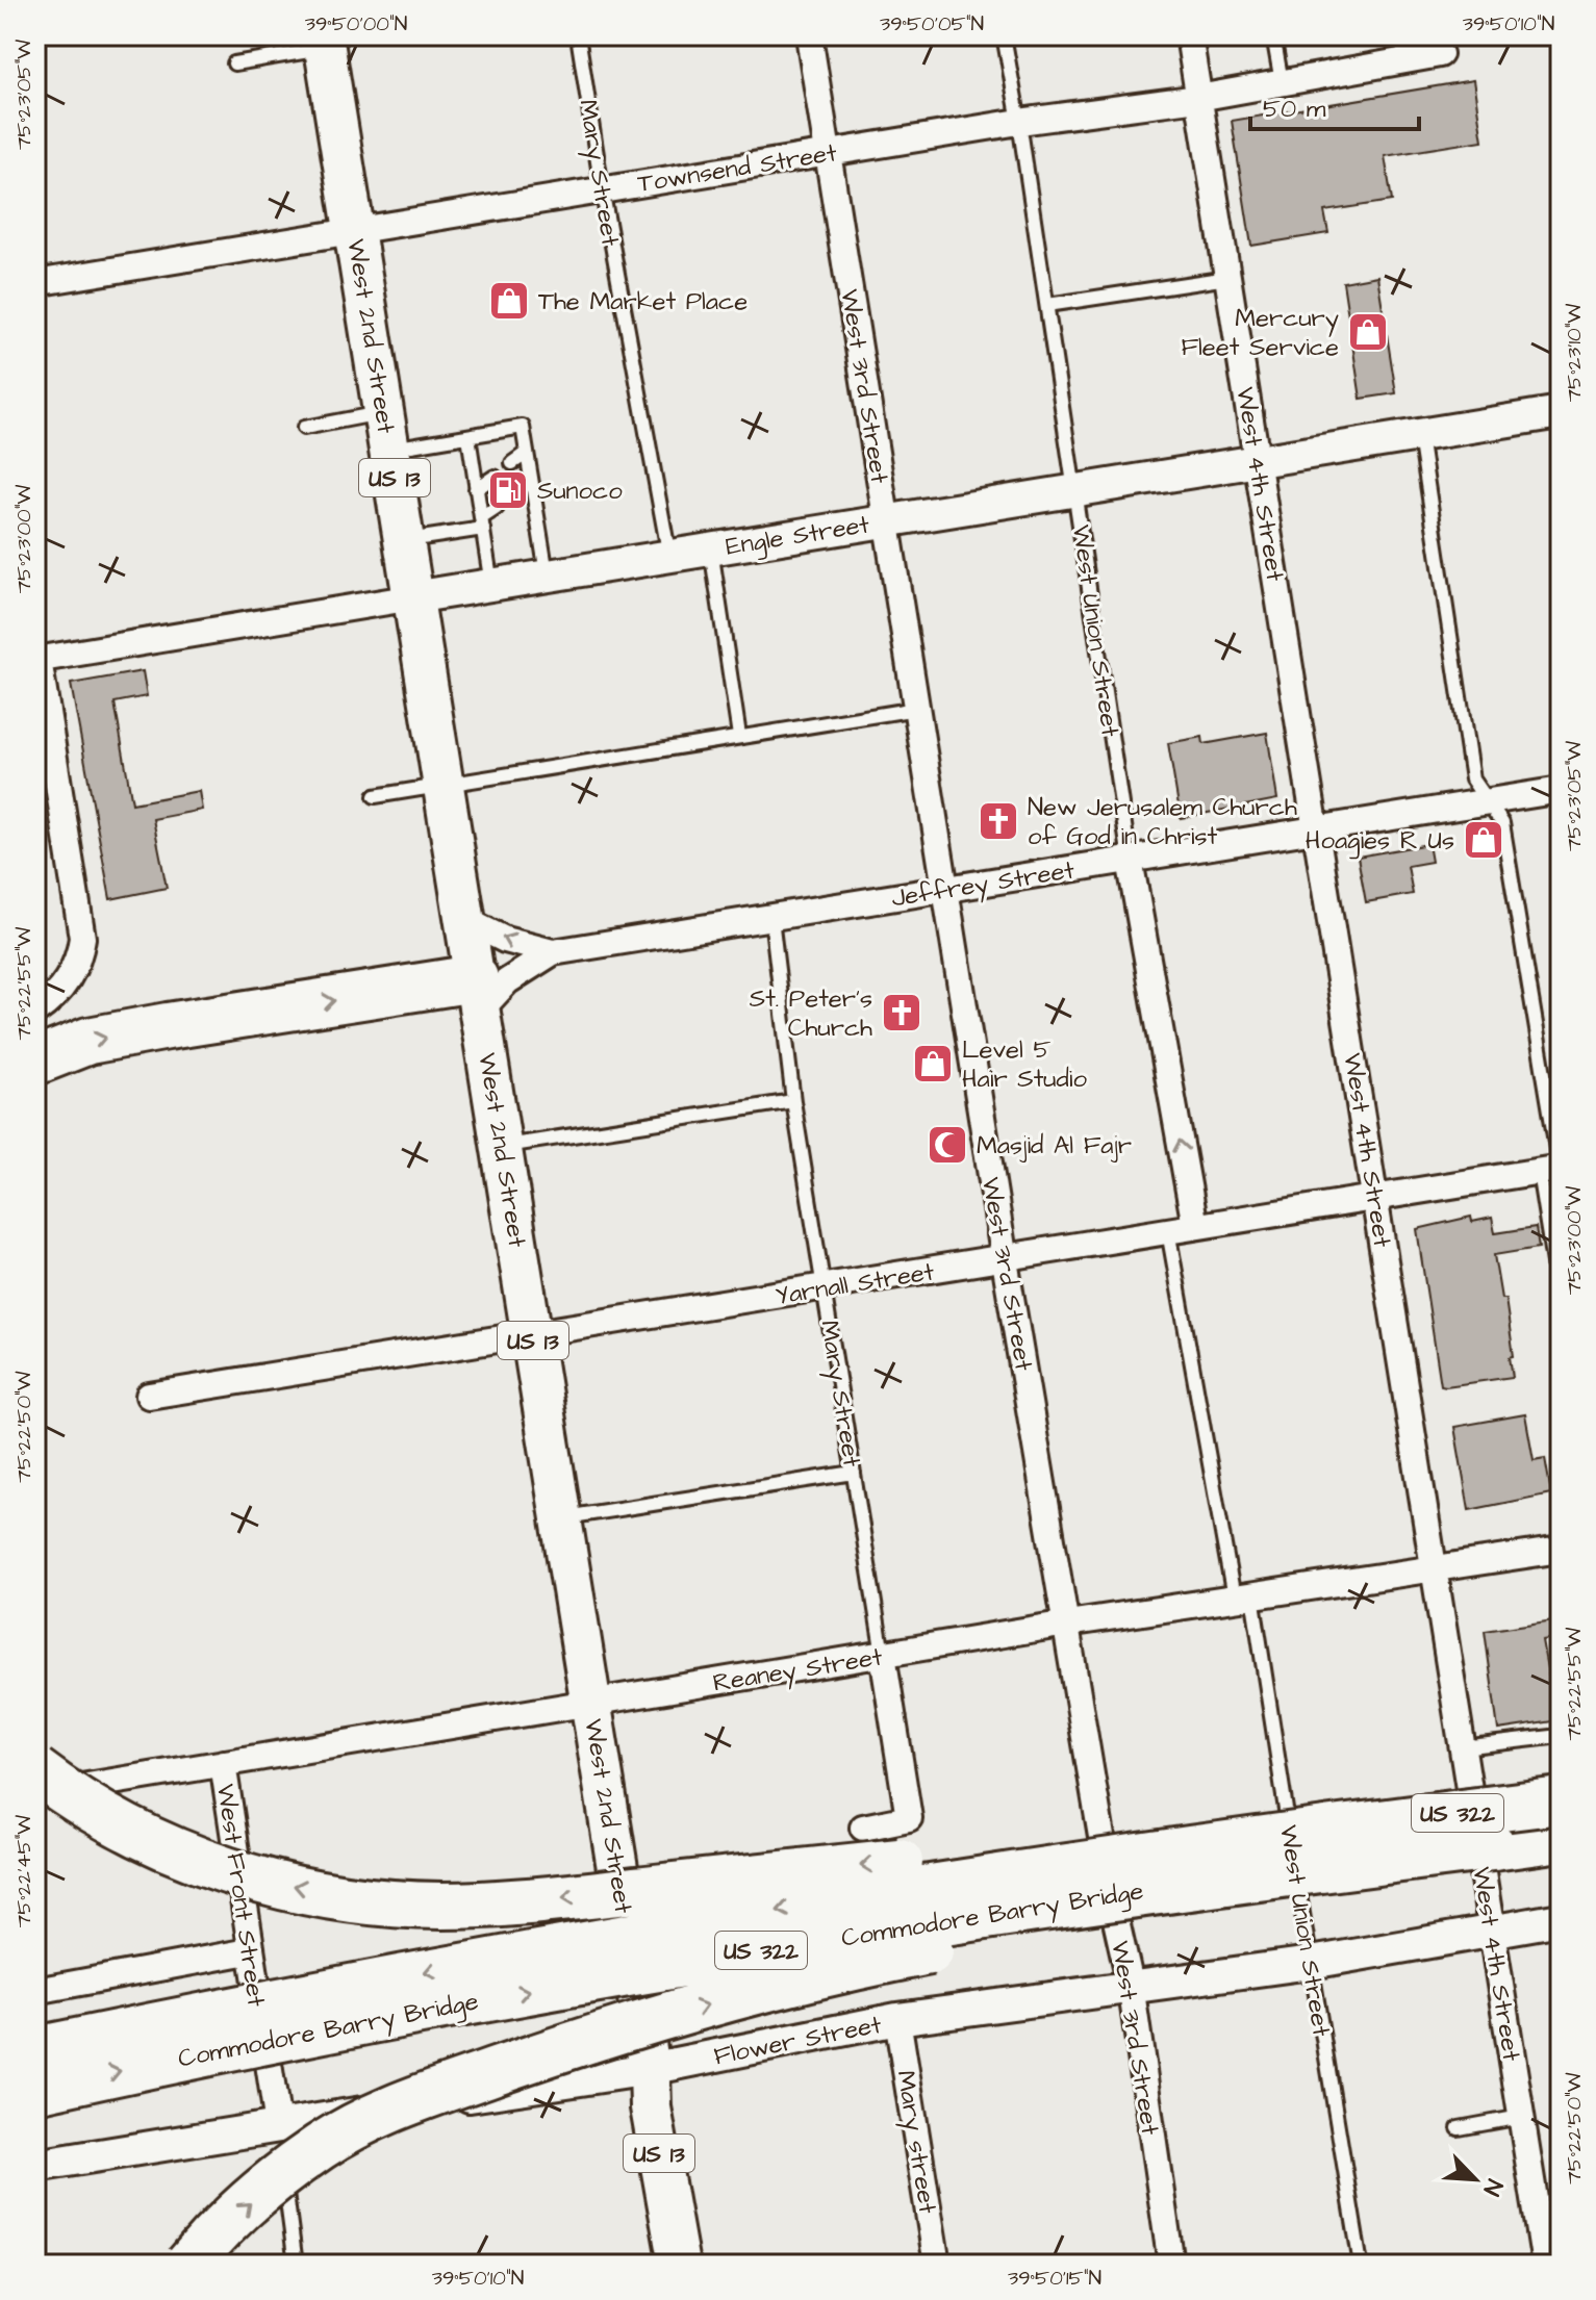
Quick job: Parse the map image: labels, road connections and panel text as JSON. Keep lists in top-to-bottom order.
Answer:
{
  "streets": {
    "highway": ["US 322", "Commodore Barry Bridge"],
    "main road": ["West 2nd Street", "US 13"],
    "street": [
      "Townsend Street",
      "Mary Street",
      "West 3rd Street",
      "West 4th Street",
      "Engle Street",
      "West Union Street",
      "Jeffrey Street",
      "Yarnall Street",
      "Reaney Street",
      "West Front Street",
      "Flower Street",
      "Mary street"
    ]
  },
  "crossings": [
    ["Townsend Street", "Mary Street"],
    ["Townsend Street", "West 2nd Street"],
    ["Townsend Street", "West 3rd Street"],
    ["Townsend Street", "West 4th Street"],
    ["Townsend Street", "West Union Street"],
    ["Mary Street", "Engle Street"],
    ["Mary Street", "Jeffrey Street"],
    ["Mary Street", "Yarnall Street"],
    ["Mary Street", "Reaney Street"],
    ["West 2nd Street", "Engle Street"],
    ["West 2nd Street", "Yarnall Street"],
    ["West 2nd Street", "Reaney Street"],
    ["West 2nd Street", "Flower Street"],
    ["West 3rd Street", "Engle Street"],
    ["West 3rd Street", "Jeffrey Street"],
    ["West 3rd Street", "Yarnall Street"],
    ["West 3rd Street", "Reaney Street"],
    ["West 3rd Street", "Flower Street"],
    ["West 4th Street", "Engle Street"],
    ["West 4th Street", "Jeffrey Street"],
    ["West 4th Street", "Yarnall Street"],
    ["West 4th Street", "Reaney Street"],
    ["West 4th Street", "Flower Street"],
    ["Engle Street", "West Union Street"],
    ["West Union Street", "Jeffrey Street"],
    ["West Union Street", "Yarnall Street"],
    ["West Union Street", "Reaney Street"],
    ["West Union Street", "Flower Street"],
    ["Reaney Street", "West Front Street"],
    ["West Front Street", "Flower Street"],
    ["Flower Street", "Mary street"]
  ],
  "places": {
    "shop": [
      "The Market Place",
      "Mercury Fleet Service",
      "Hoagies R Us",
      "Level 5 Hair Studio"
    ],
    "fuel station": ["Sunoco"],
    "church": ["New Jerusalem Church of God in Christ", "St. Peter's Church"],
    "mosque": ["Masjid Al Fajr"]
  },
  "scale_bar": "50 m",
  "north": "bottom right",
  "coordinates": [
    "39°50'00\"N",
    "39°50'05\"N",
    "39°50'10\"N",
    "75°23'05\"W",
    "75°23'10\"W",
    "75°23'00\"W",
    "75°22'55\"W",
    "75°22'50\"W",
    "75°22'45\"W",
    "39°50'15\"N"
  ]
}
